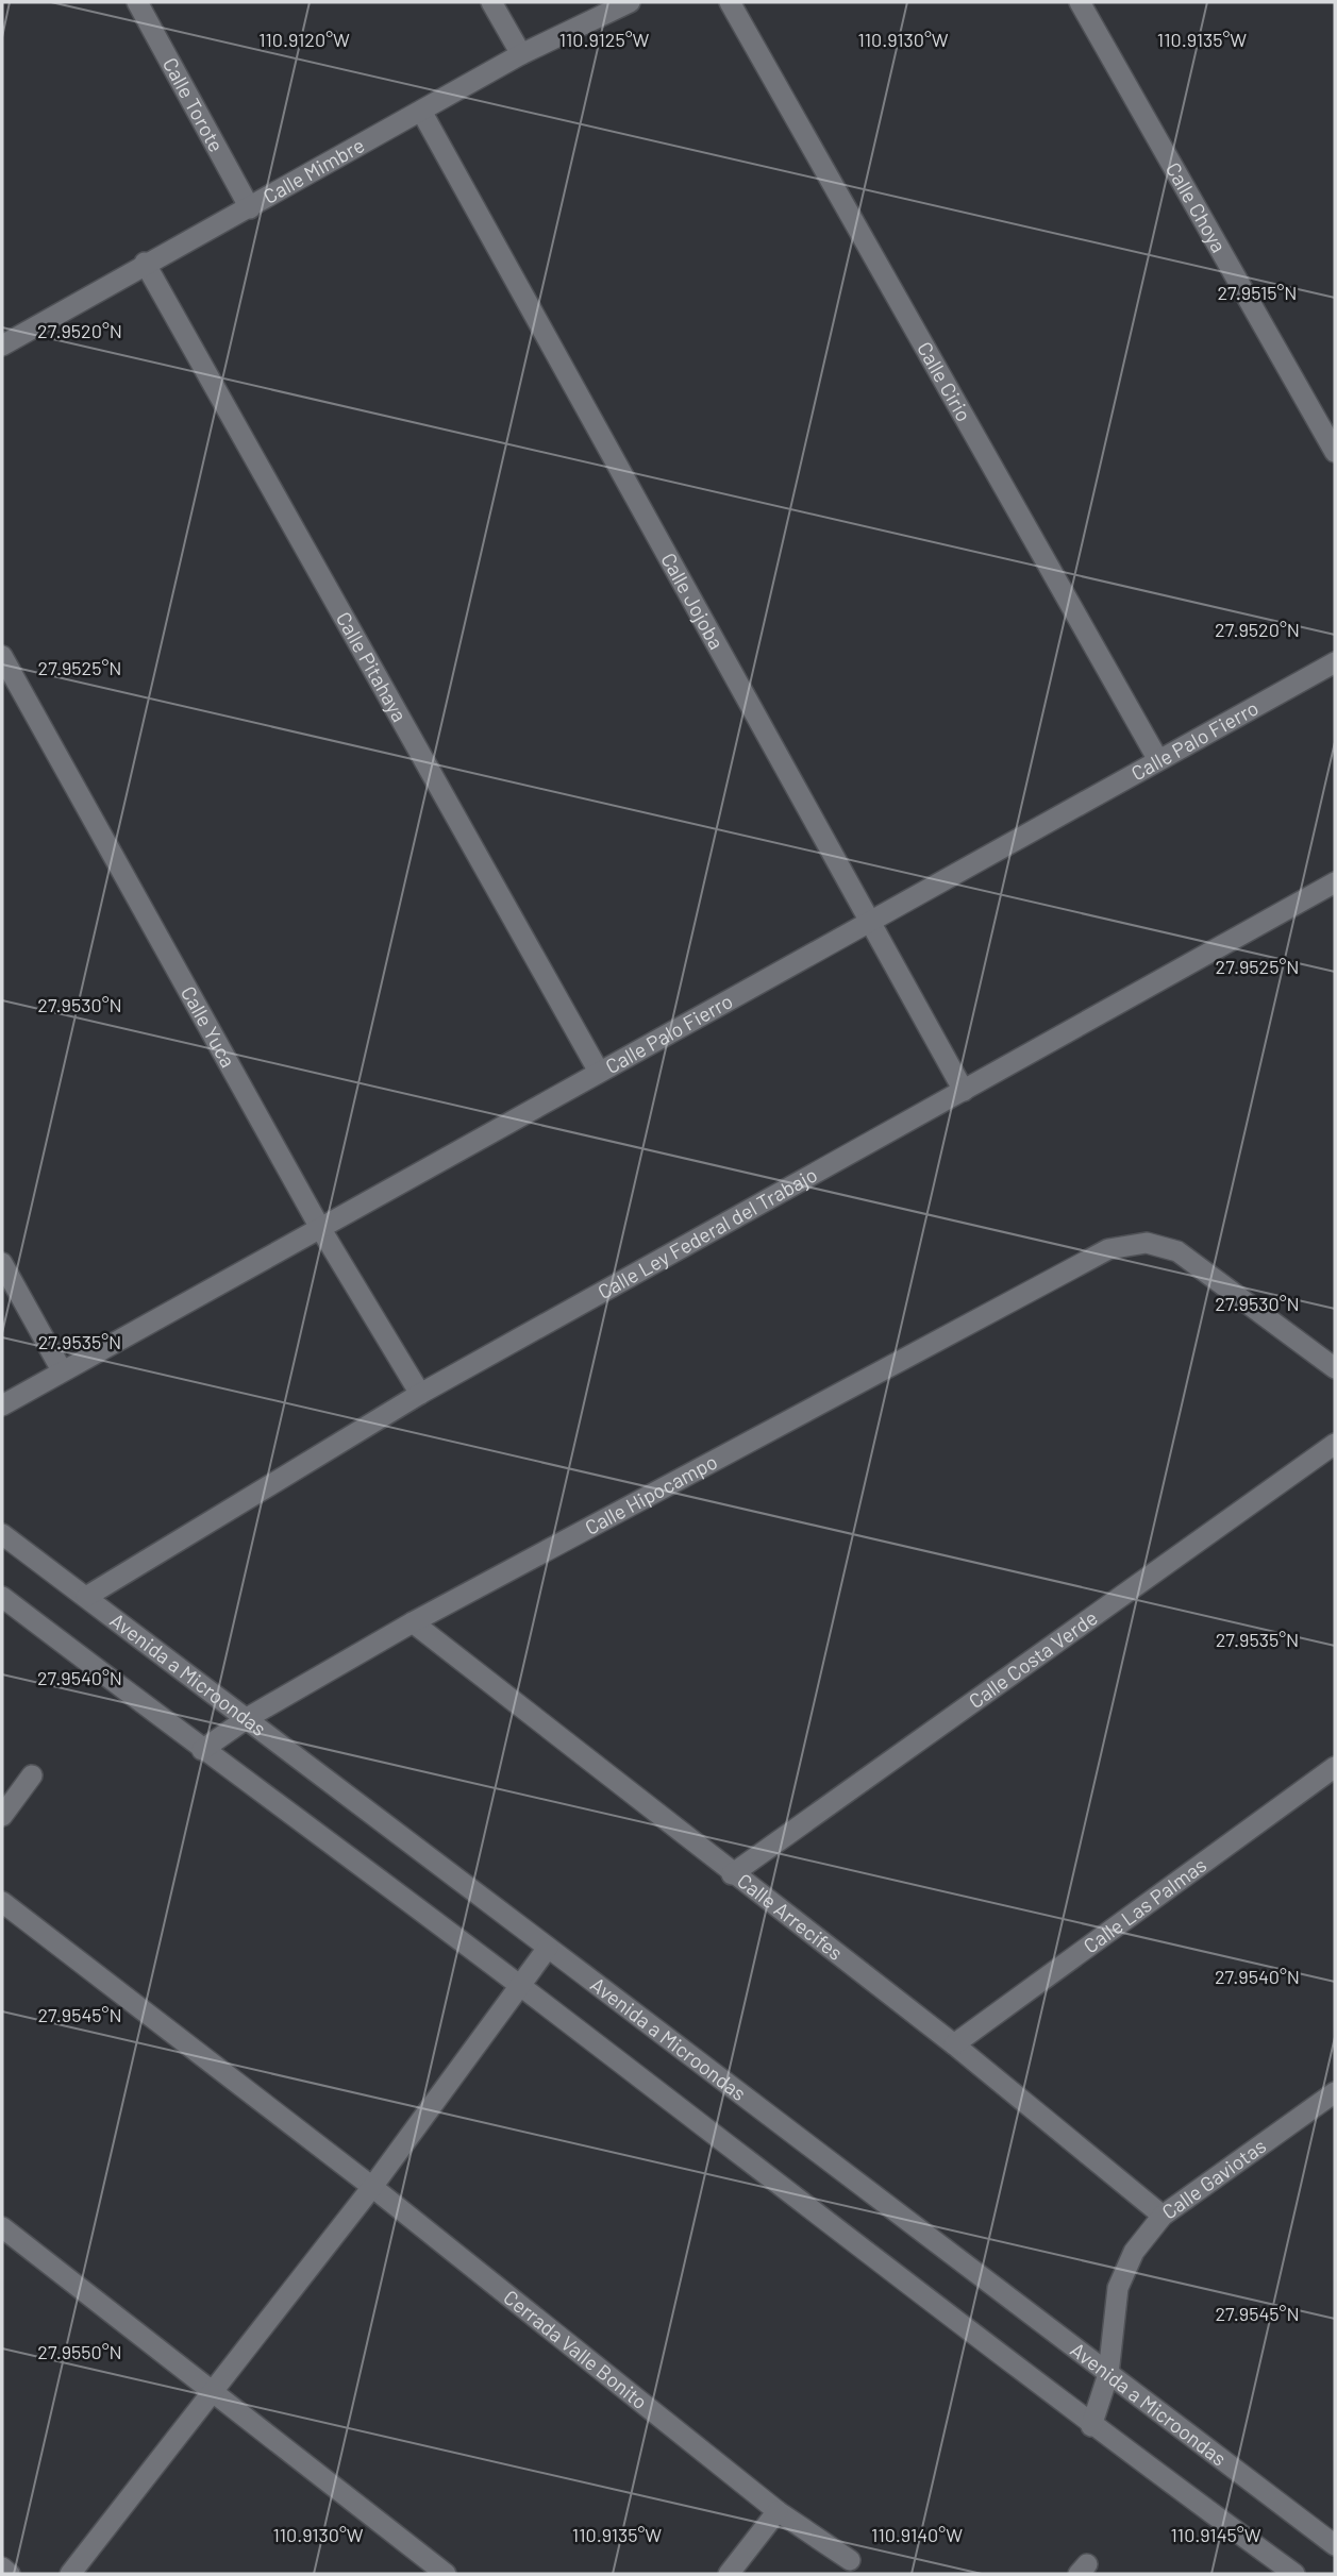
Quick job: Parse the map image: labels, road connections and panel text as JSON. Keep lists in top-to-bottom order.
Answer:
{
  "streets": {
    "street": [
      "Calle Torote",
      "Calle Mimbre",
      "Calle Choya",
      "Calle Cirio",
      "Calle Jojoba",
      "Calle Pitahaya",
      "Calle Palo Fierro",
      "Calle Yuca",
      "Calle Ley Federal del Trabajo",
      "Calle Hipocampo",
      "Calle Costa Verde",
      "Avenida a Microondas",
      "Calle Las Palmas",
      "Calle Arrecifes",
      "Calle Gaviotas",
      "Cerrada Valle Bonito"
    ]
  },
  "crossings": [
    ["Calle Torote", "Calle Mimbre"],
    ["Calle Mimbre", "Calle Jojoba"],
    ["Calle Mimbre", "Calle Pitahaya"],
    ["Calle Cirio", "Calle Palo Fierro"],
    ["Calle Jojoba", "Calle Palo Fierro"],
    ["Calle Jojoba", "Calle Ley Federal del Trabajo"],
    ["Calle Pitahaya", "Calle Palo Fierro"],
    ["Calle Palo Fierro", "Calle Yuca"],
    ["Calle Yuca", "Calle Ley Federal del Trabajo"],
    ["Calle Ley Federal del Trabajo", "Avenida a Microondas"],
    ["Calle Hipocampo", "Avenida a Microondas"],
    ["Calle Hipocampo", "Calle Arrecifes"],
    ["Calle Costa Verde", "Calle Arrecifes"],
    ["Avenida a Microondas", "Calle Gaviotas"],
    ["Calle Las Palmas", "Calle Arrecifes"],
    ["Calle Arrecifes", "Calle Gaviotas"]
  ],
  "coordinates": [
    "110.9120°W",
    "110.9125°W",
    "110.9130°W",
    "110.9135°W",
    "27.9515°N",
    "27.9520°N",
    "27.9525°N",
    "27.9530°N",
    "27.9535°N",
    "27.9540°N",
    "27.9545°N",
    "27.9550°N",
    "110.9140°W",
    "110.9145°W"
  ]
}
